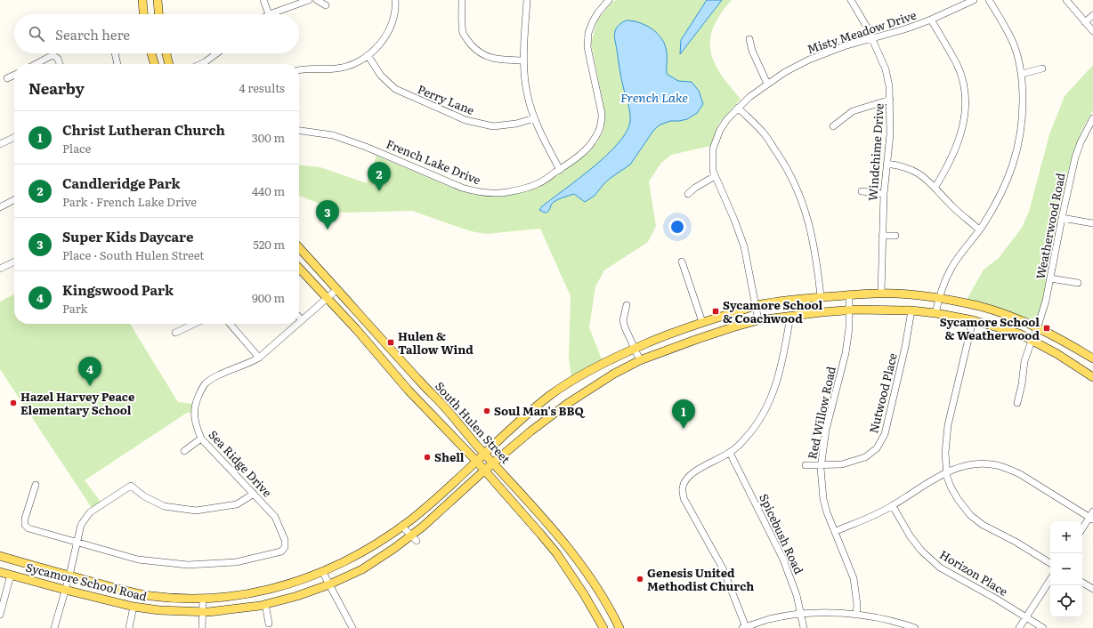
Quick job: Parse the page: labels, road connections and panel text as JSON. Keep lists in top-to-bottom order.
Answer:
{
  "streets": {
    "main road": ["South Hulen Street", "Sycamore School Road"],
    "street": [
      "Misty Meadow Drive",
      "Perry Lane",
      "Windchime Drive",
      "French Lake Drive",
      "Weatherwood Road",
      "Nutwood Place",
      "Red Willow Road",
      "Sea Ridge Drive",
      "Spicebush Road",
      "Horizon Place"
    ]
  },
  "crossings": [
    ["Misty Meadow Drive", "Windchime Drive"],
    ["Misty Meadow Drive", "Sycamore School Road"],
    ["Windchime Drive", "Sycamore School Road"],
    ["Weatherwood Road", "Sycamore School Road"],
    ["Nutwood Place", "Red Willow Road"],
    ["Nutwood Place", "Sycamore School Road"],
    ["Red Willow Road", "Sycamore School Road"],
    ["South Hulen Street", "Sea Ridge Drive"],
    ["South Hulen Street", "Sycamore School Road"]
  ],
  "water": ["French Lake"],
  "places": {
    "transit": ["Sycamore School & Coachwood", "Sycamore School & Weatherwood", "Hulen & Tallow Wind"],
    "other": [
      "Hazel Harvey Peace Elementary School",
      "Soul Man's BBQ",
      "Shell",
      "Genesis United Methodist Church"
    ]
  },
  "page": {
    "search": "Search here",
    "heading": ["Nearby", "4 results"],
    "list": [
      {
        "mark": "1",
        "name": "Christ Lutheran Church",
        "note": "Place",
        "value": "300 m"
      },
      {
        "mark": "2",
        "name": "Candleridge Park",
        "note": "Park · French Lake Drive",
        "value": "440 m"
      },
      {
        "mark": "3",
        "name": "Super Kids Daycare",
        "note": "Place · South Hulen Street",
        "value": "520 m"
      },
      {
        "mark": "4",
        "name": "Kingswood Park",
        "note": "Park",
        "value": "900 m"
      }
    ],
    "pins": [
      "2",
      "3",
      "4",
      "1"
    ],
    "map_buttons": ["+", "−"]
  }
}
